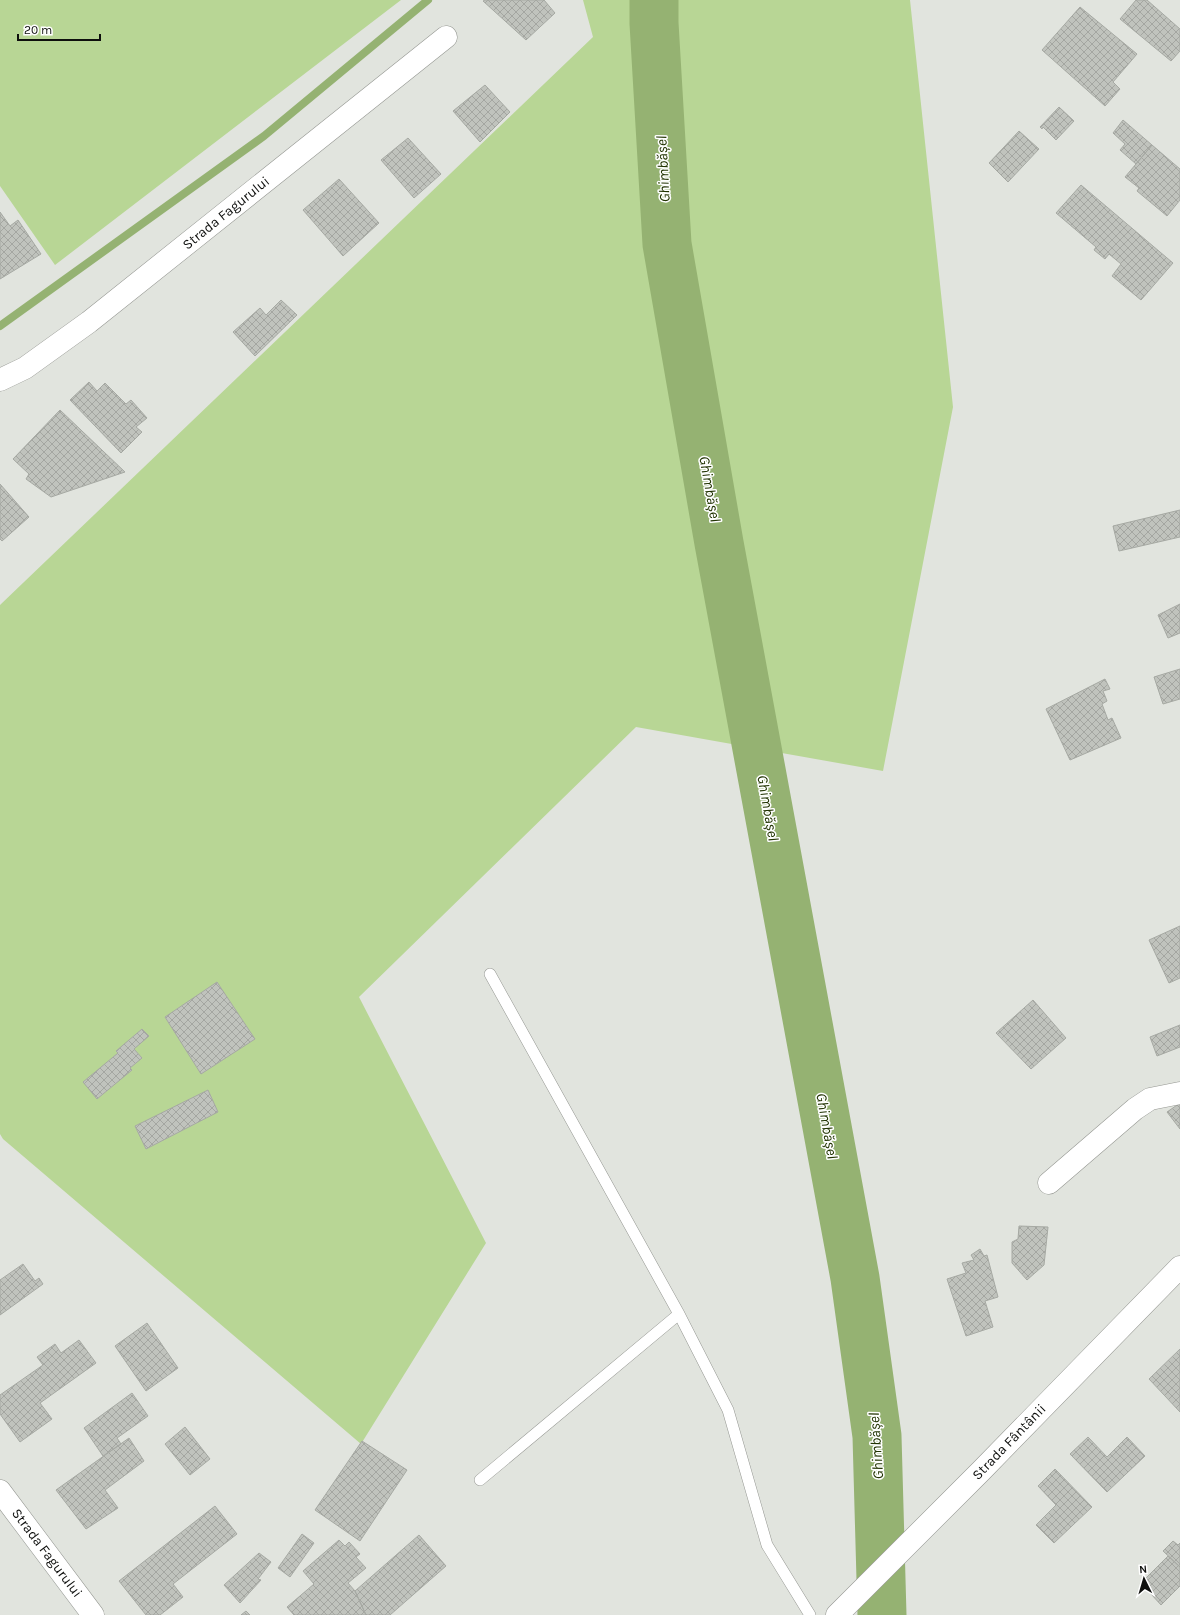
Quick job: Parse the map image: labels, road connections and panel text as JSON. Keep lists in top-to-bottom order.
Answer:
{
  "streets": {
    "street": ["Strada Fagurului", "Strada Fântânii"]
  },
  "water": ["Ghimbășel"],
  "scale_bar": "20 m",
  "north": "top"
}
